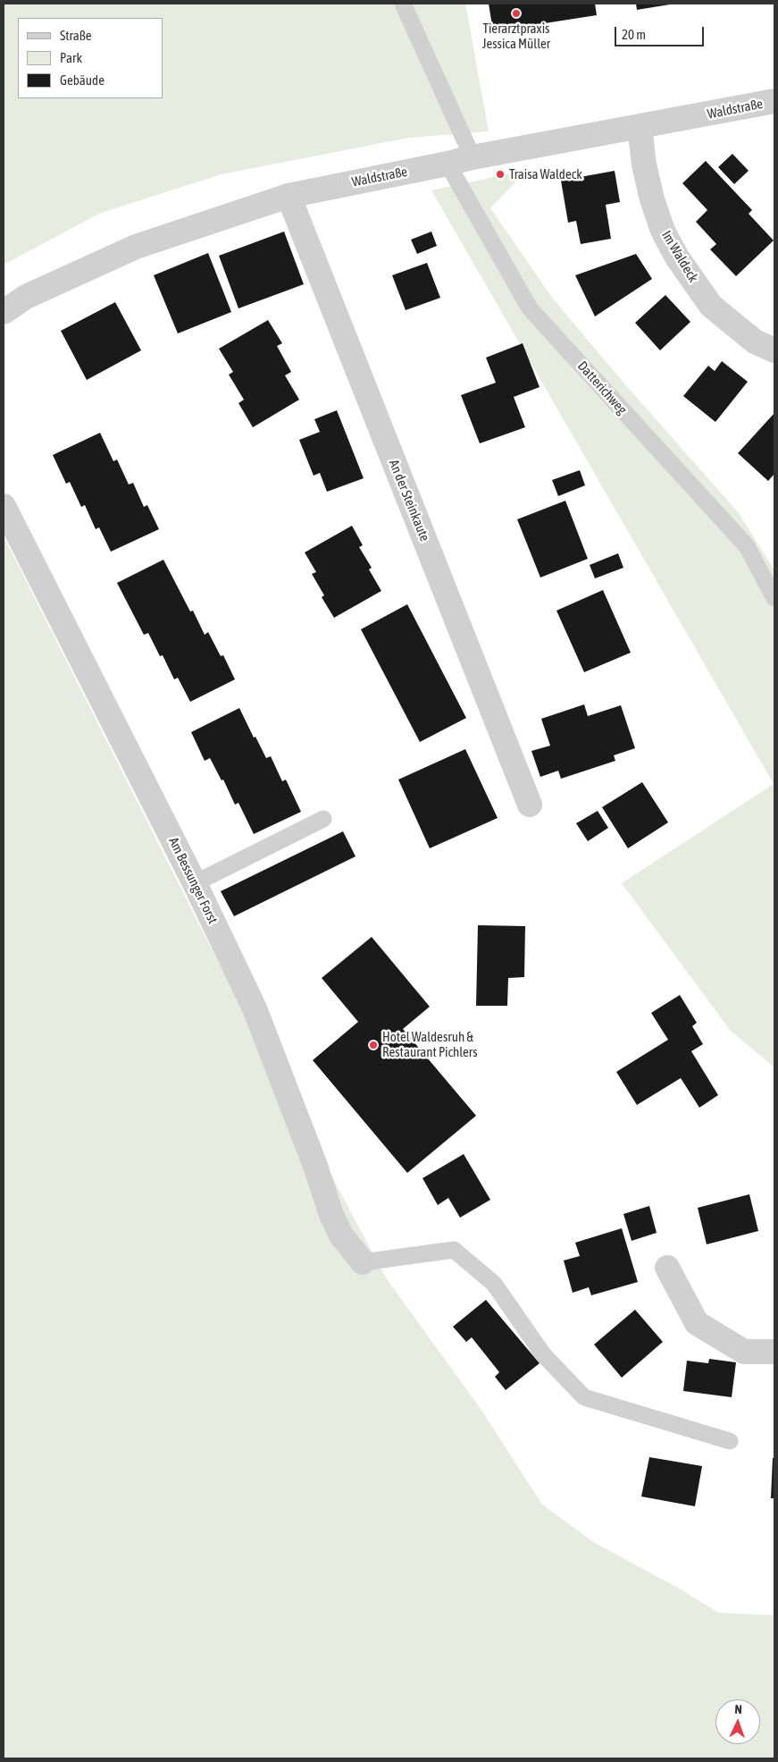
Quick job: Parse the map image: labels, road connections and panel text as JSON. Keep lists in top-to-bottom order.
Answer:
{
  "streets": {
    "street": [
      "Waldstraße",
      "Im Waldeck",
      "An der Steinkaute",
      "Am Bessunger Forst"
    ],
    "lane": ["Datterichweg"]
  },
  "crossings": [
    ["Waldstraße", "Im Waldeck"],
    ["Waldstraße", "Datterichweg"],
    ["Waldstraße", "An der Steinkaute"]
  ],
  "places": ["Tierarztpraxis Jessica Müller", "Traisa Waldeck", "Hotel Waldesruh & Restaurant Pichlers"],
  "legend": ["Straße", "Park", "Gebäude"],
  "scale_bar": "20 m",
  "north": "top"
}
